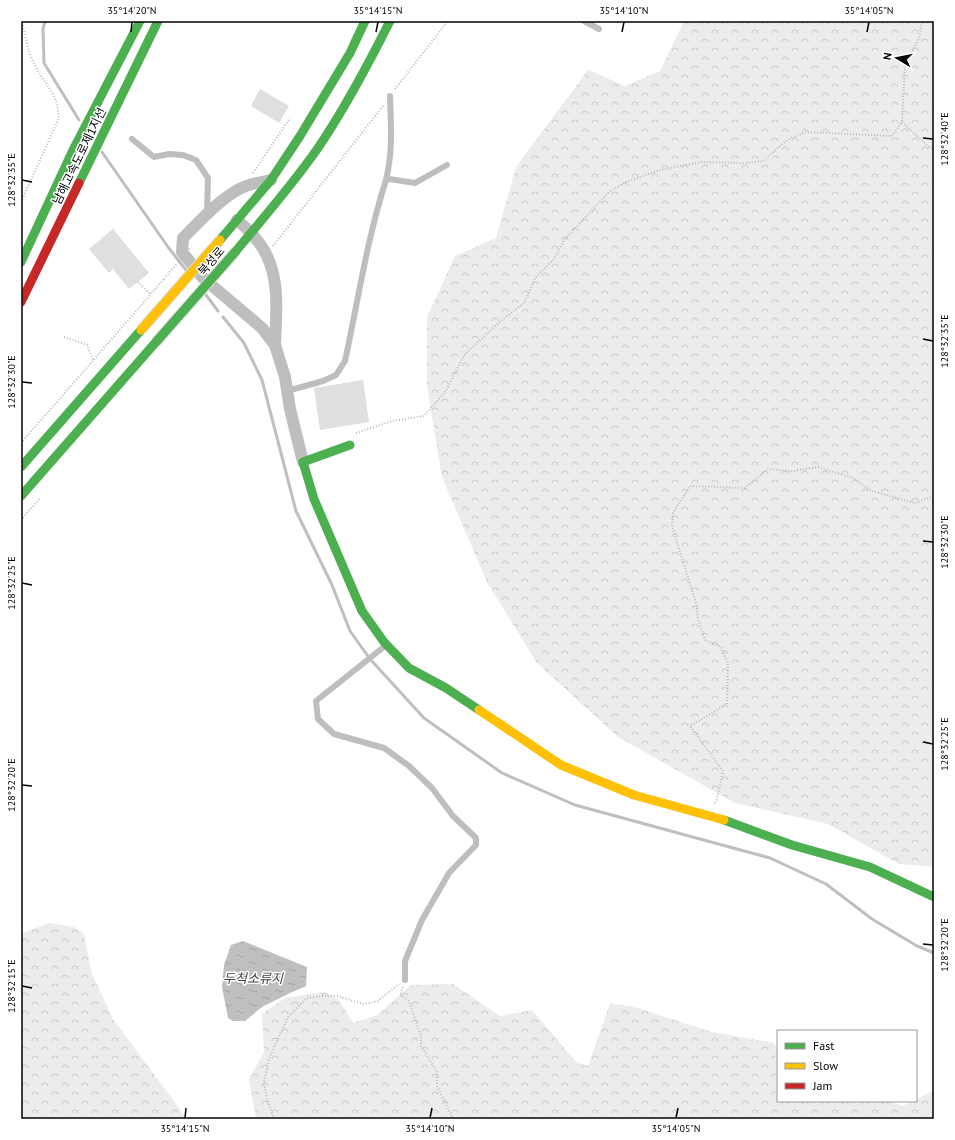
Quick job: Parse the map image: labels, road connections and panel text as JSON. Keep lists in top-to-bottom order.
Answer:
{
  "streets": {
    "main road": ["남해고속도로제1지선", "북성로"]
  },
  "water": ["두척소류지"],
  "legend": ["Fast", "Slow", "Jam"],
  "north": "left",
  "coordinates": [
    "35°14'20\"N",
    "35°14'15\"N",
    "35°14'10\"N",
    "35°14'05\"N",
    "128°32'40\"E",
    "128°32'35\"E",
    "128°32'30\"E",
    "128°32'25\"E",
    "128°32'20\"E",
    "128°32'15\"E"
  ]
}
